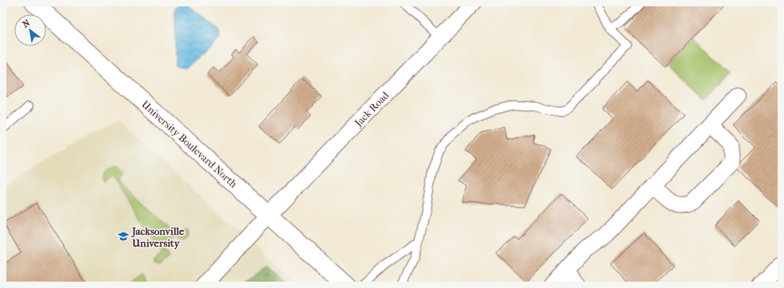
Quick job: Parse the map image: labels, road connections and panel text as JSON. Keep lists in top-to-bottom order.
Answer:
{
  "streets": {
    "main road": ["University Boulevard North"],
    "street": ["Jack Road"]
  },
  "crossings": [
    ["Jack Road", "University Boulevard North"]
  ],
  "places": {
    "school or university": ["Jacksonville University"]
  },
  "north": "top left"
}
